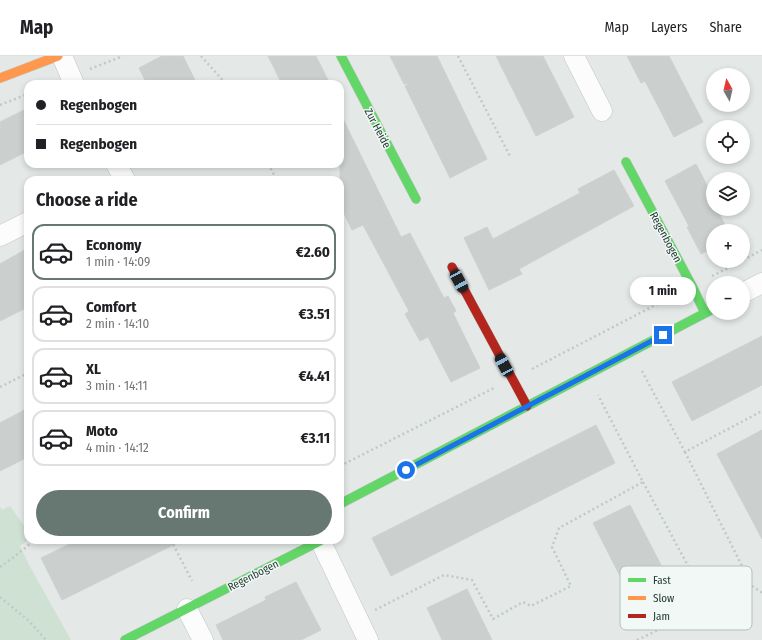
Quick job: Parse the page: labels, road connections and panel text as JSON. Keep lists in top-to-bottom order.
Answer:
{
  "streets": {
    "street": ["Zur Heide", "Regenbogen"]
  },
  "legend": ["Fast", "Slow", "Jam"],
  "north": "top",
  "page": {
    "header": "Map",
    "nav": ["Map", "Layers", "Share"],
    "map_buttons": ["+", "−"],
    "banner": ["Regenbogen", "Regenbogen"],
    "heading": "Choose a ride",
    "list": [
      {
        "name": "Economy",
        "note": "1 min · 14:09",
        "value": "€2.60"
      },
      {
        "name": "Comfort",
        "note": "2 min · 14:10",
        "value": "€3.51"
      },
      {
        "name": "XL",
        "note": "3 min · 14:11",
        "value": "€4.41"
      },
      {
        "name": "Moto",
        "note": "4 min · 14:12",
        "value": "€3.11"
      }
    ],
    "bubble": "1 min",
    "buttons": "Confirm"
  }
}
